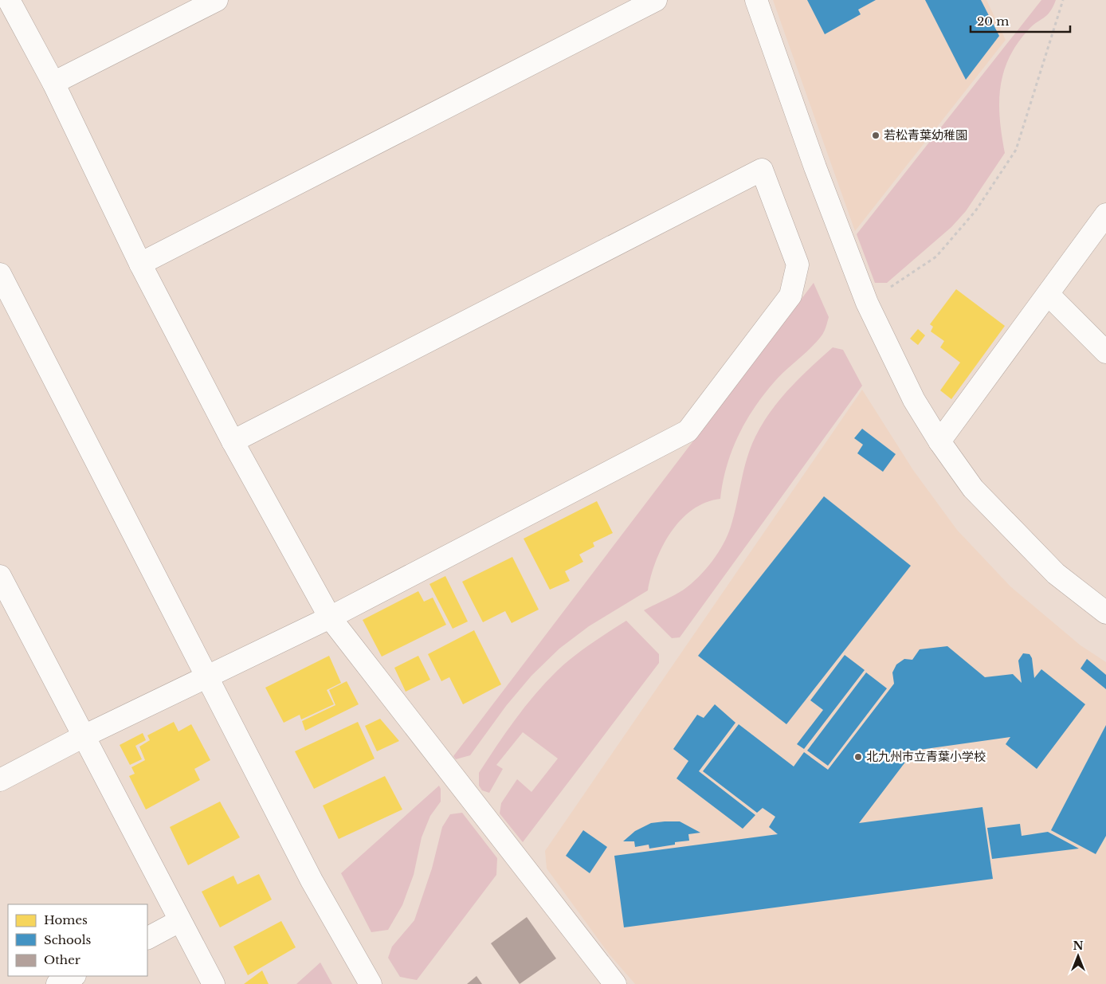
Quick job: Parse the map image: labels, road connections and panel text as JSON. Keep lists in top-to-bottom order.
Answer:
{
  "places": ["若松青葉幼稚園", "北九州市立青葉小学校"],
  "legend": ["Homes", "Schools", "Other"],
  "scale_bar": "20 m",
  "north": "top"
}
